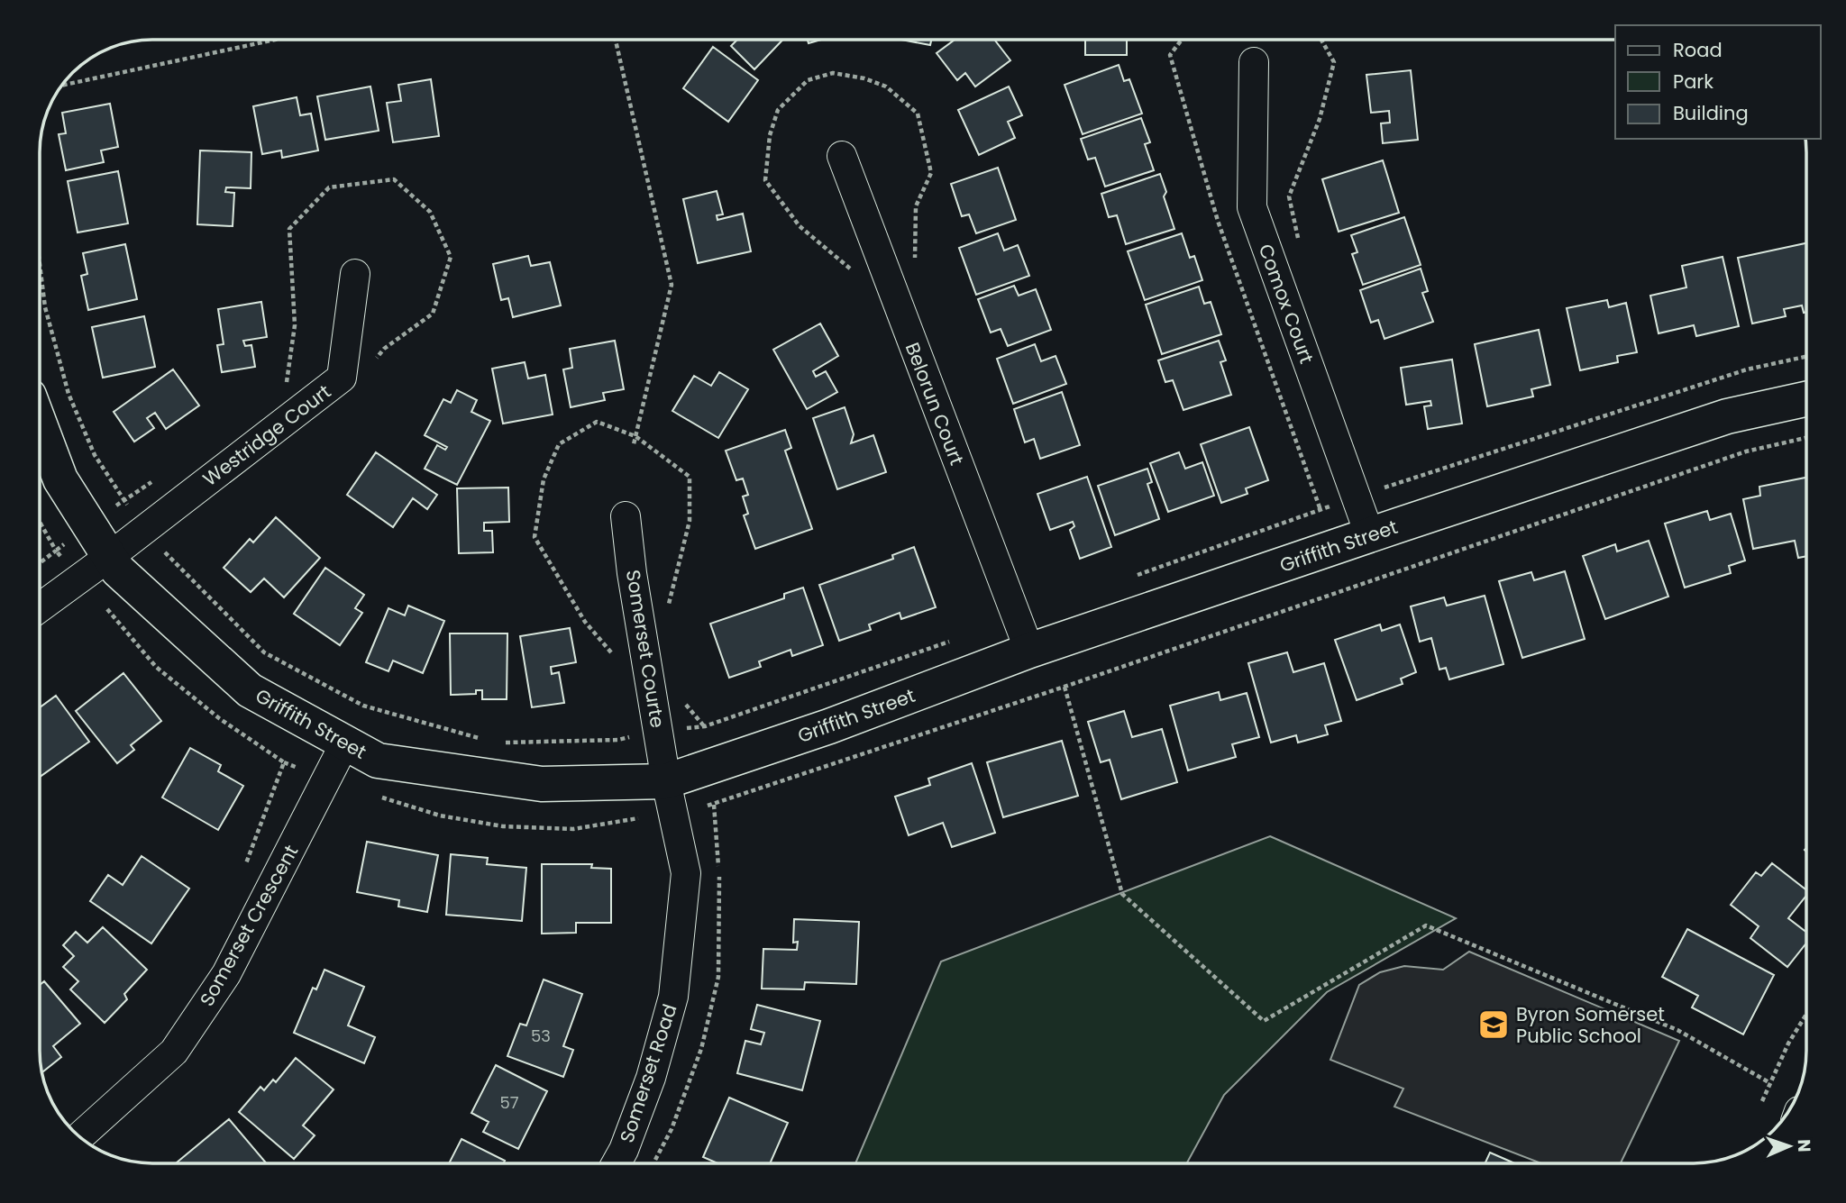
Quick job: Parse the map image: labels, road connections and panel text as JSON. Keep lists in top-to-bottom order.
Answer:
{
  "streets": {
    "street": [
      "Comox Court",
      "Belorun Court",
      "Westridge Court",
      "Griffith Street",
      "Somerset Courte",
      "Somerset Crescent",
      "Somerset Road"
    ]
  },
  "crossings": [
    ["Comox Court", "Griffith Street"],
    ["Belorun Court", "Griffith Street"],
    ["Westridge Court", "Griffith Street"],
    ["Griffith Street", "Somerset Courte"],
    ["Griffith Street", "Somerset Crescent"],
    ["Griffith Street", "Somerset Road"],
    ["Somerset Courte", "Somerset Road"]
  ],
  "places": {
    "school or university": ["Byron Somerset Public School"]
  },
  "house_numbers": ["53", "57"],
  "legend": ["Road", "Park", "Building"],
  "north": "right"
}
